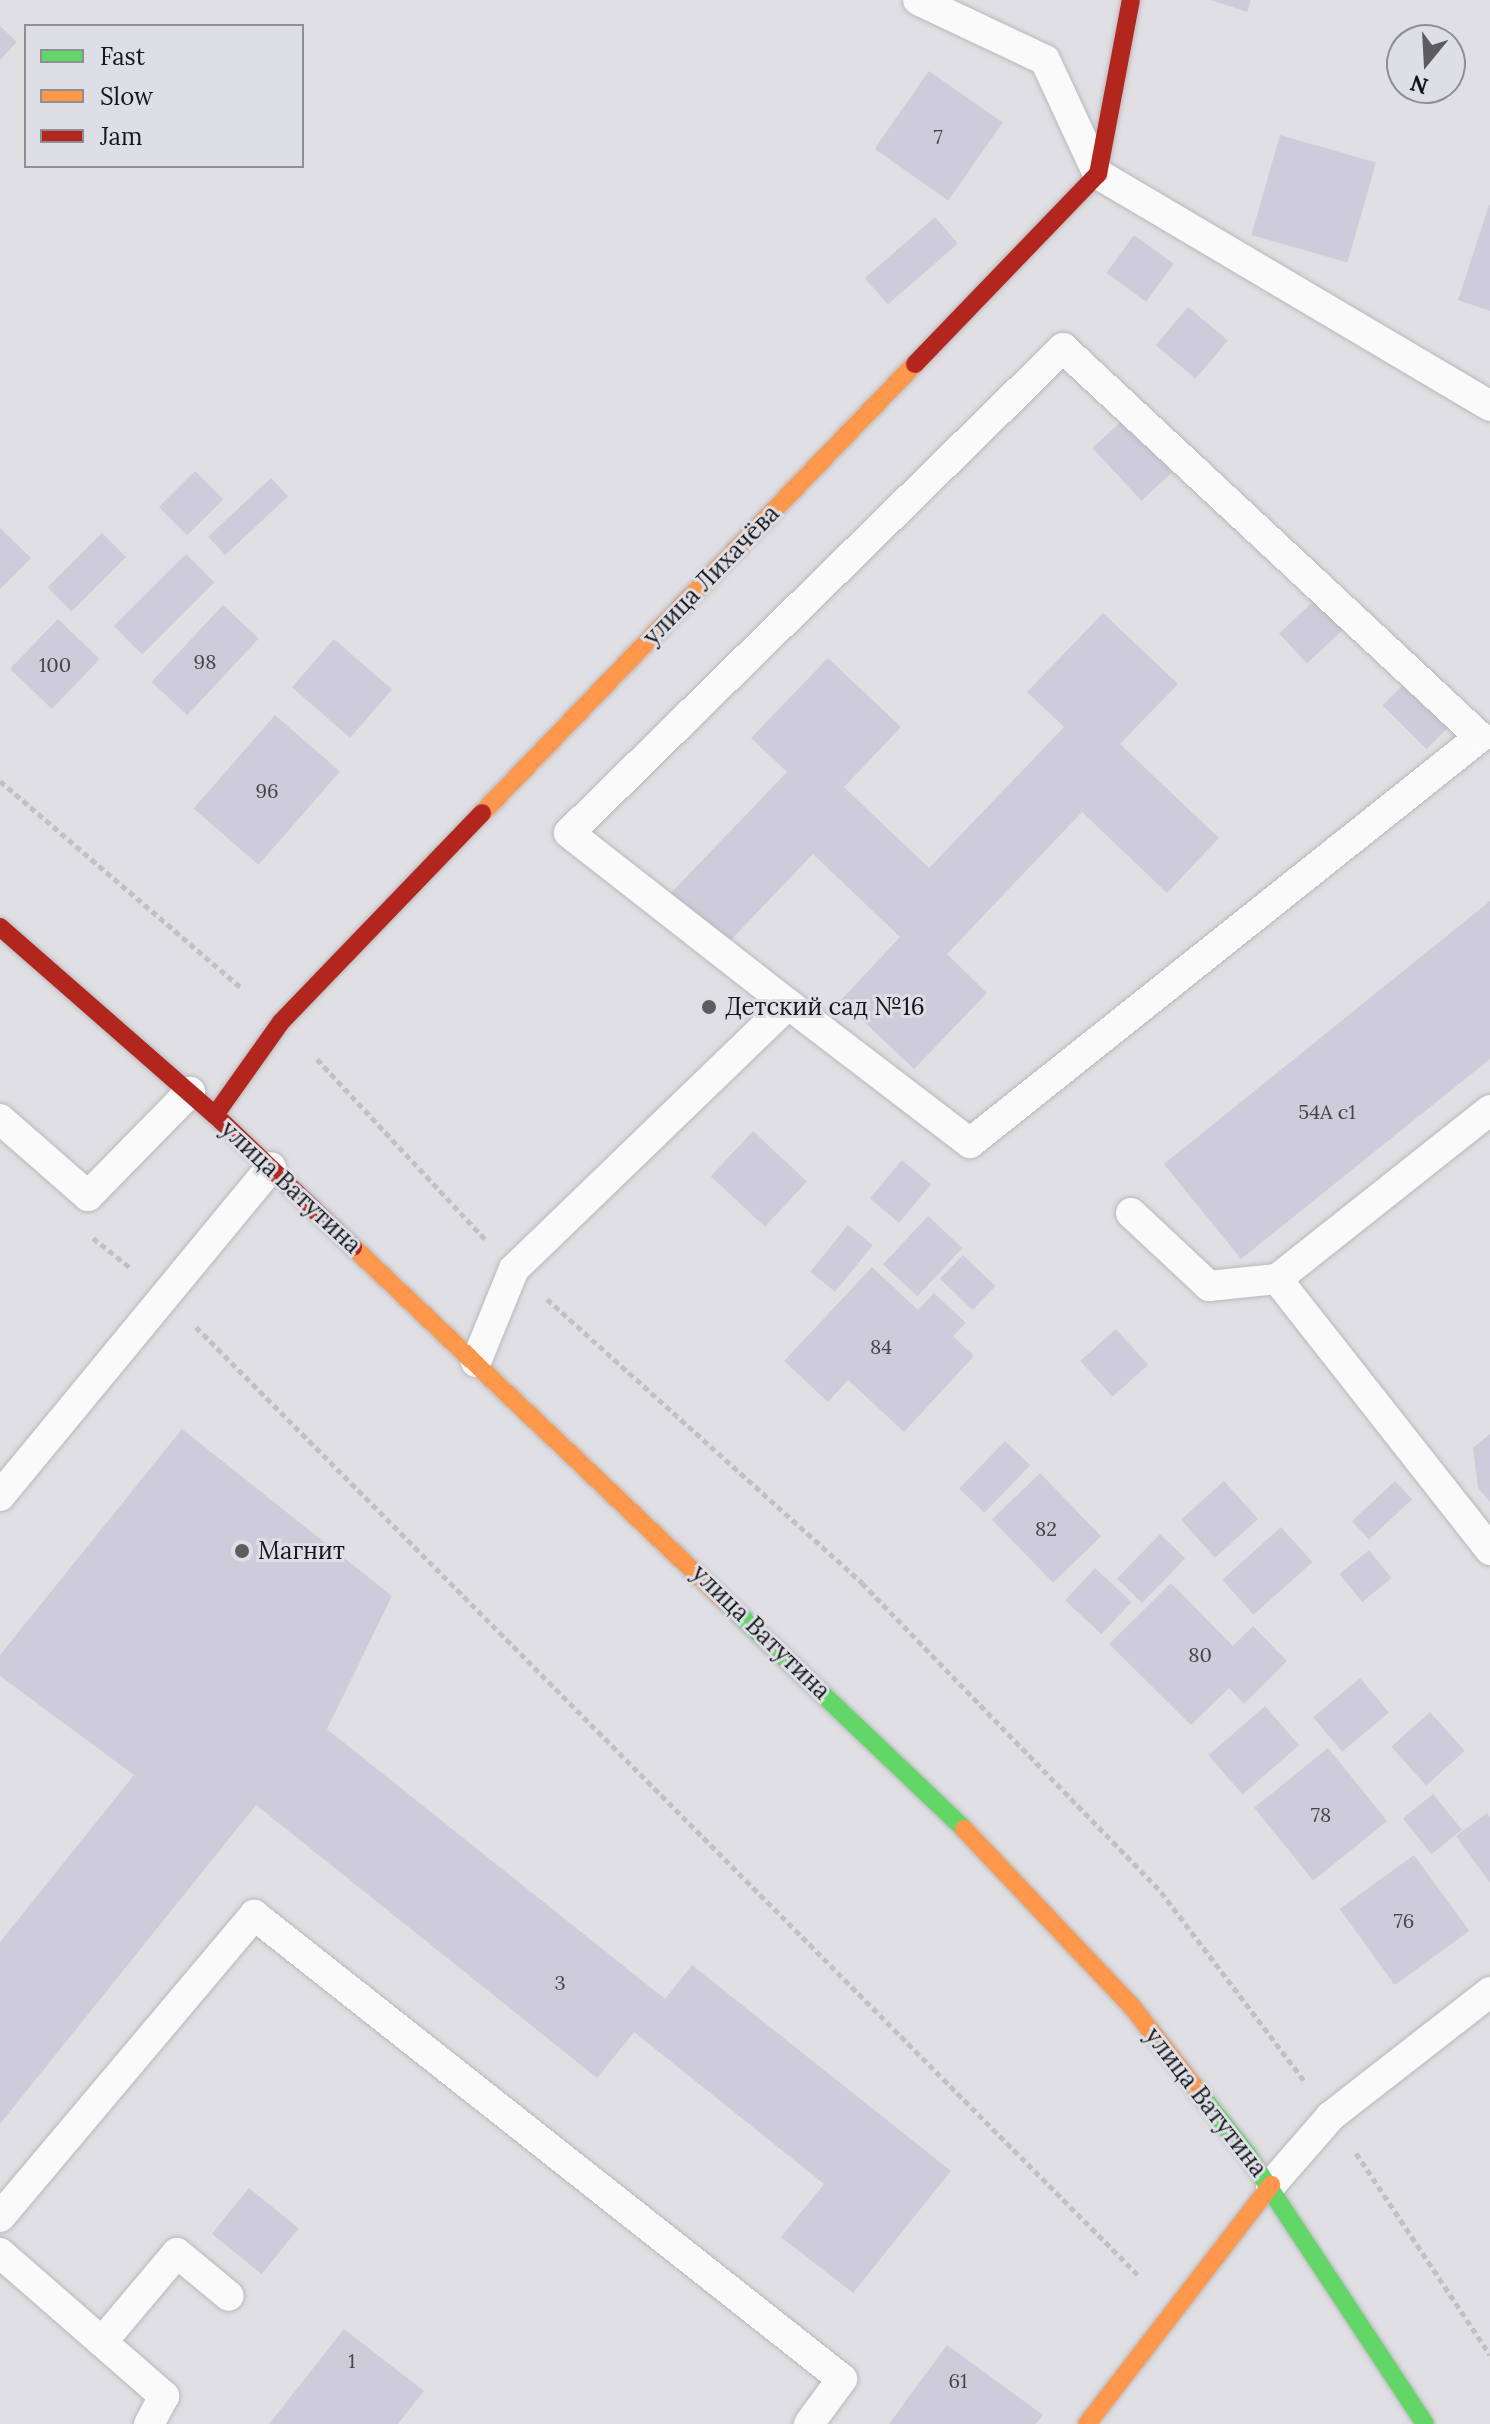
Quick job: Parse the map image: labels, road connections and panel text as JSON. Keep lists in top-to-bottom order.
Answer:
{
  "streets": {
    "main road": ["улица Лихачёва", "улица Ватутина"]
  },
  "crossings": [
    ["улица Лихачёва", "улица Ватутина"]
  ],
  "places": ["Детский сад №16", "Магнит"],
  "house_numbers": [
    "7",
    "98",
    "100",
    "96",
    "54А с1",
    "84",
    "82",
    "80",
    "78",
    "76",
    "3",
    "1",
    "61"
  ],
  "legend": ["Fast", "Slow", "Jam"],
  "north": "bottom"
}
